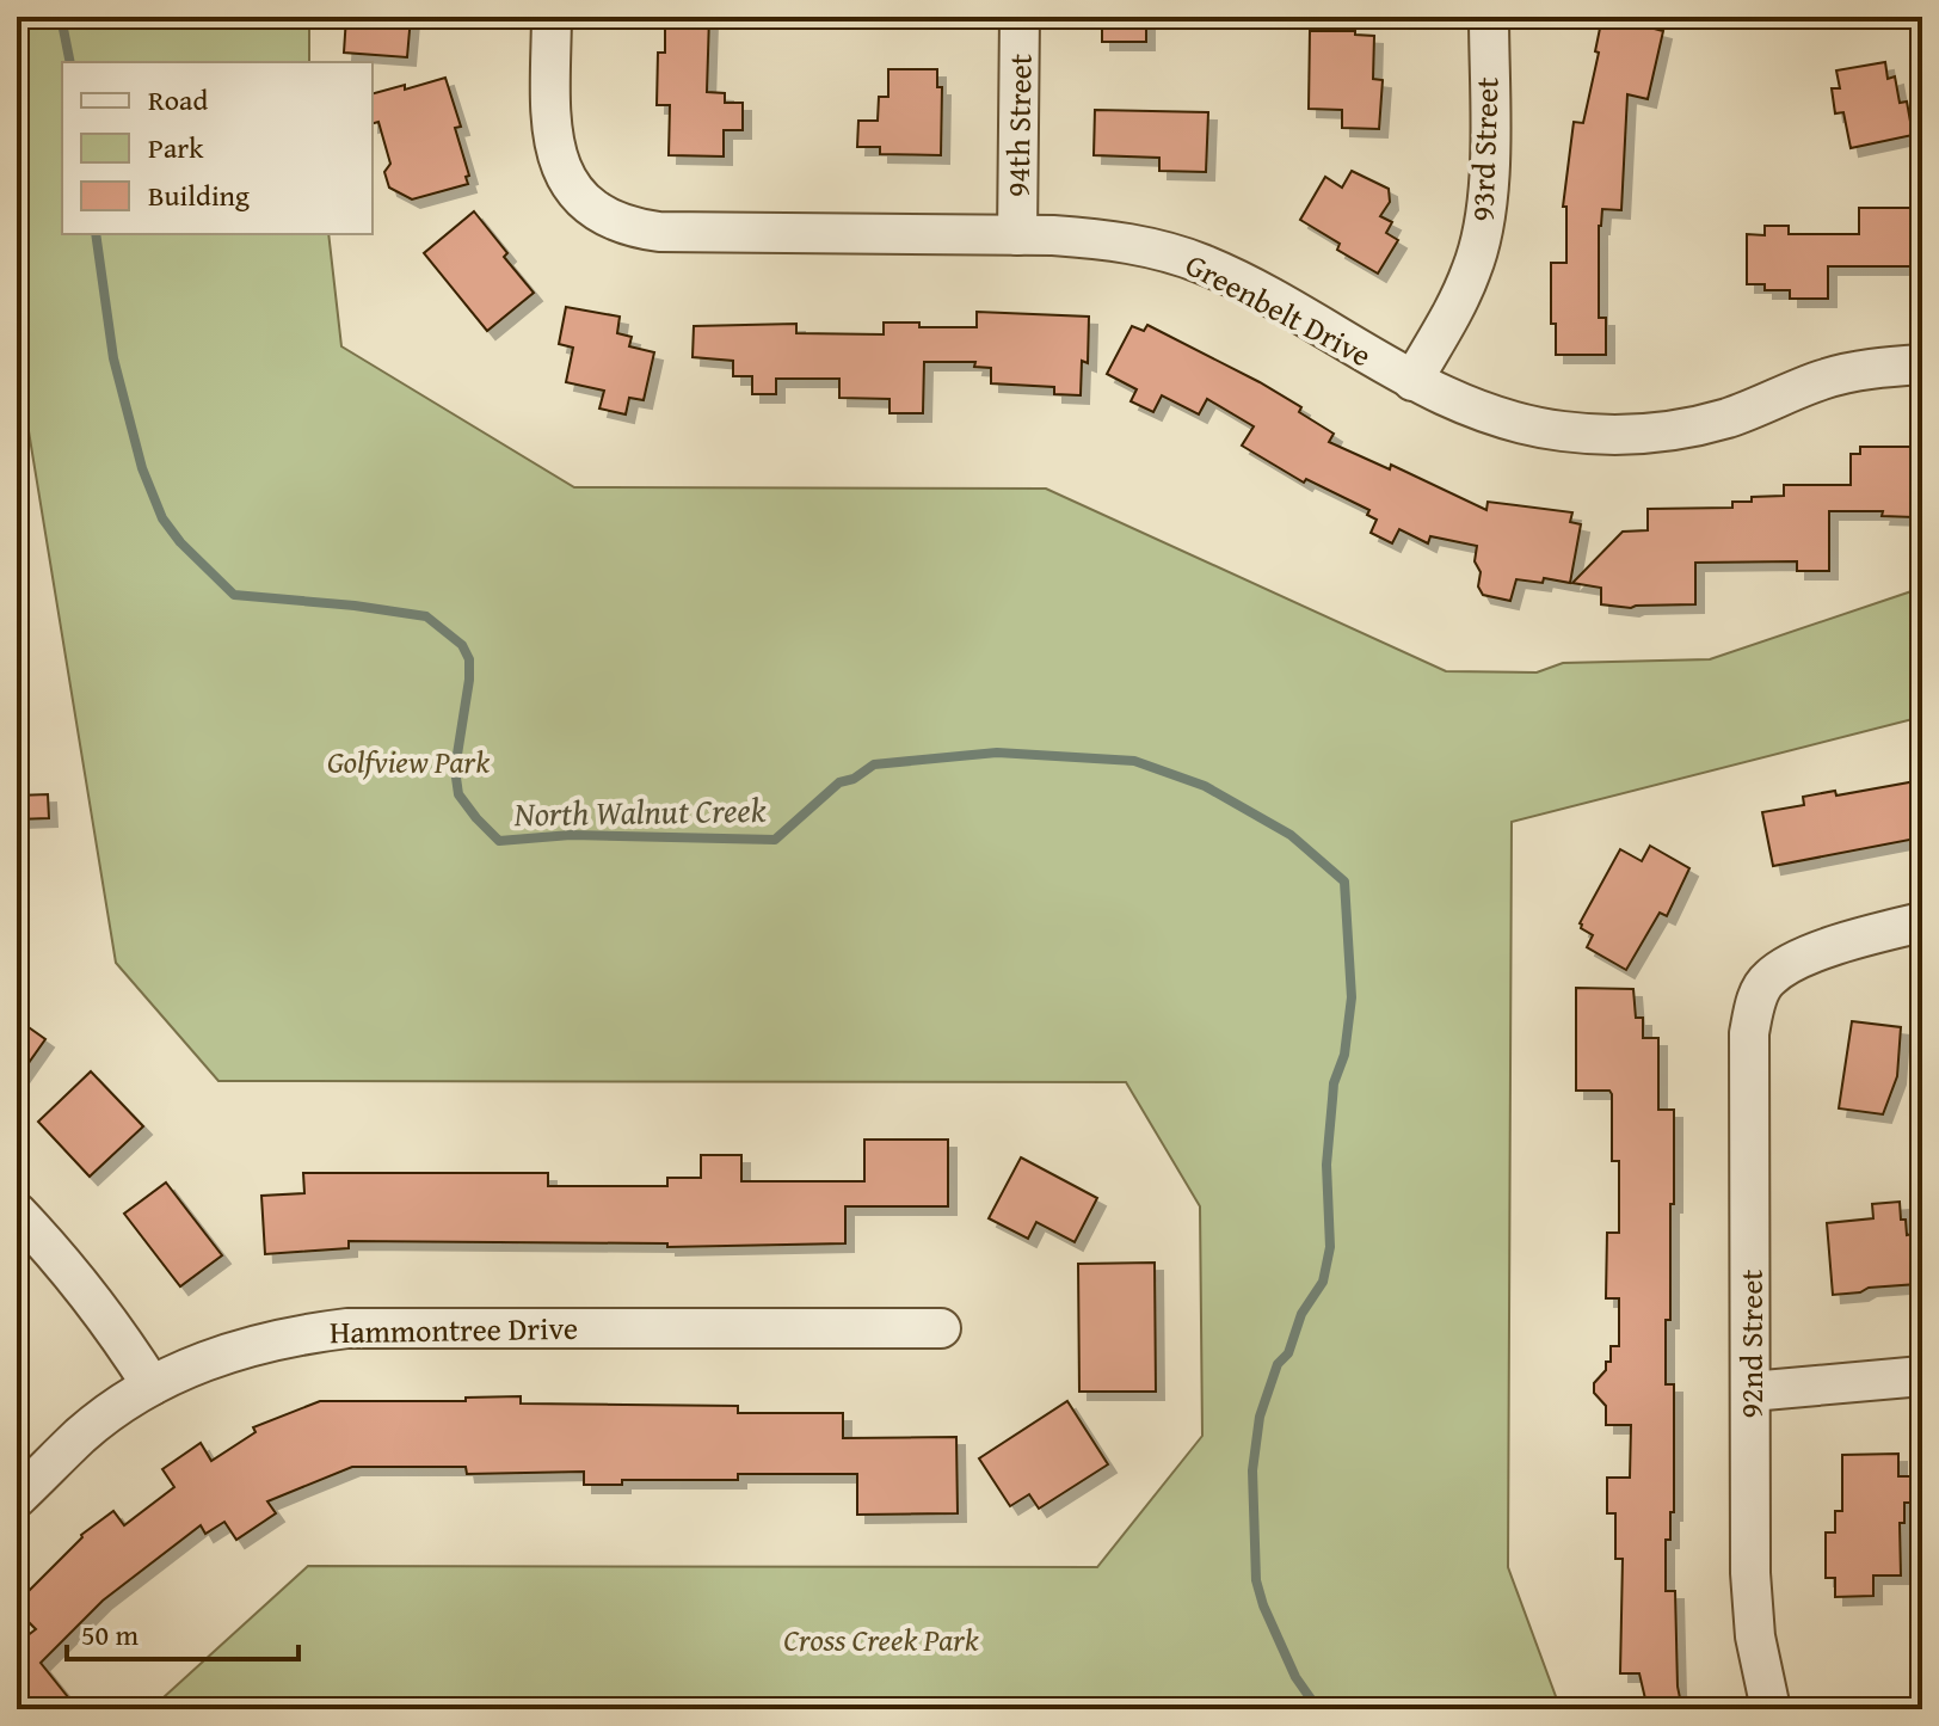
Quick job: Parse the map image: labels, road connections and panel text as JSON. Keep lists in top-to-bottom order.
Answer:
{
  "streets": {
    "street": [
      "94th Street",
      "93rd Street",
      "Greenbelt Drive",
      "Hammontree Drive",
      "92nd Street"
    ]
  },
  "crossings": [
    ["94th Street", "Greenbelt Drive"],
    ["93rd Street", "Greenbelt Drive"]
  ],
  "water": ["North Walnut Creek"],
  "parks": ["Golfview Park", "Cross Creek Park"],
  "legend": ["Road", "Park", "Building"],
  "scale_bar": "50 m"
}
